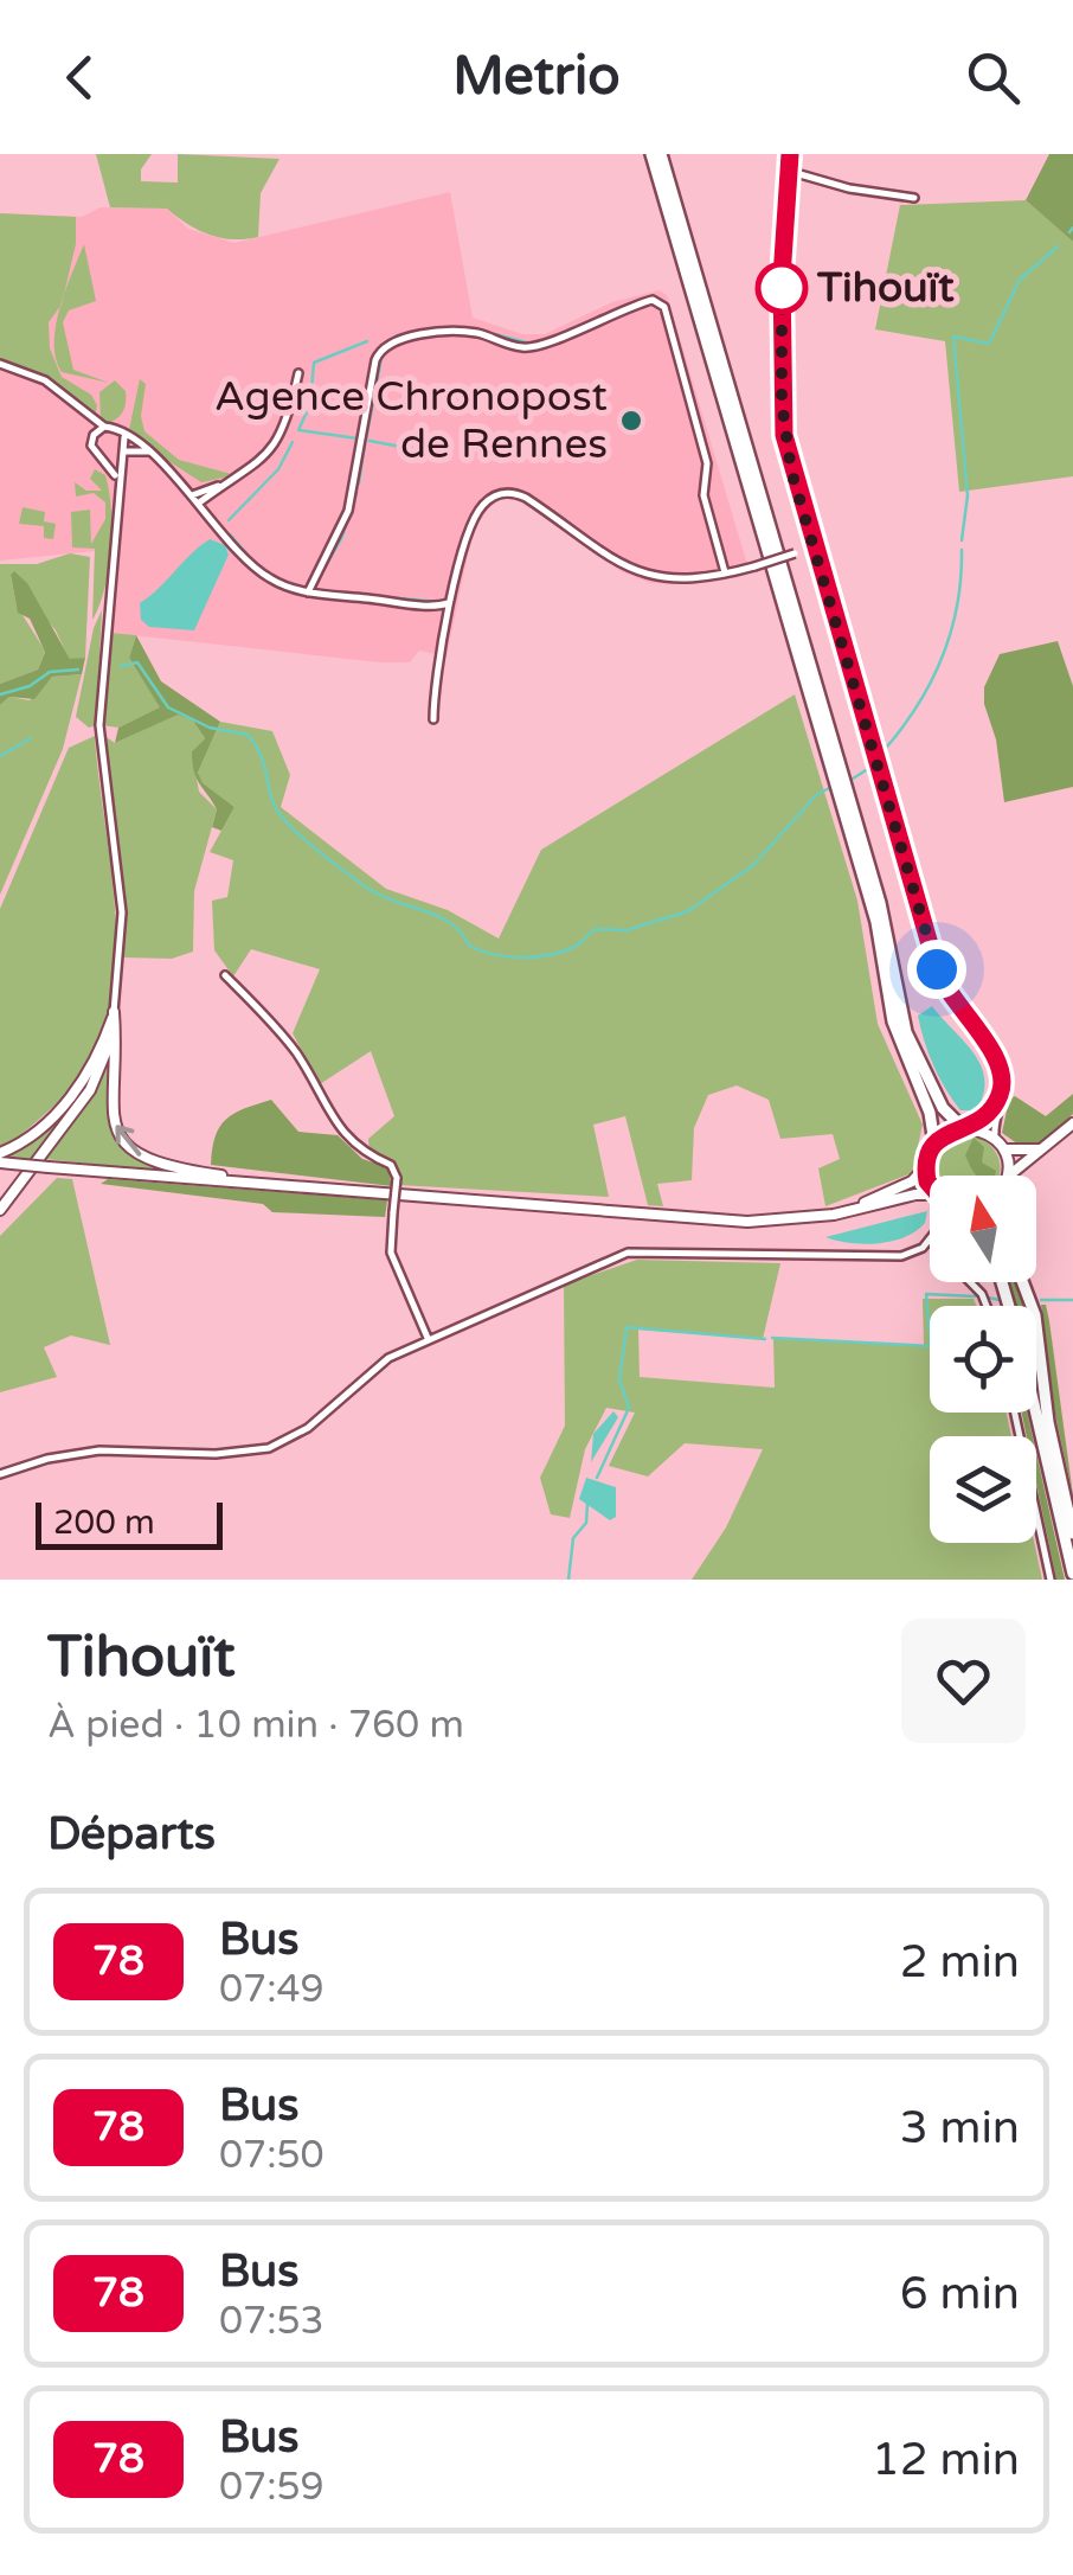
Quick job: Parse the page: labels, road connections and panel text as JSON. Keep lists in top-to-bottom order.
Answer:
{
  "places": ["Tihouït", "Agence Chronopost de Rennes"],
  "lines": ["bus line 78"],
  "scale_bar": "200 m",
  "north": "top",
  "page": {
    "header": "Metrio",
    "scale": "200 m",
    "heading": [
      ["Tihouït", "À pied · 10 min · 760 m"],
      "Départs"
    ],
    "list": [
      {
        "mark": "78",
        "name": "Bus",
        "note": "07:49",
        "value": "2 min"
      },
      {
        "mark": "78",
        "name": "Bus",
        "note": "07:50",
        "value": "3 min"
      },
      {
        "mark": "78",
        "name": "Bus",
        "note": "07:53",
        "value": "6 min"
      },
      {
        "mark": "78",
        "name": "Bus",
        "note": "07:59",
        "value": "12 min"
      }
    ]
  }
}
